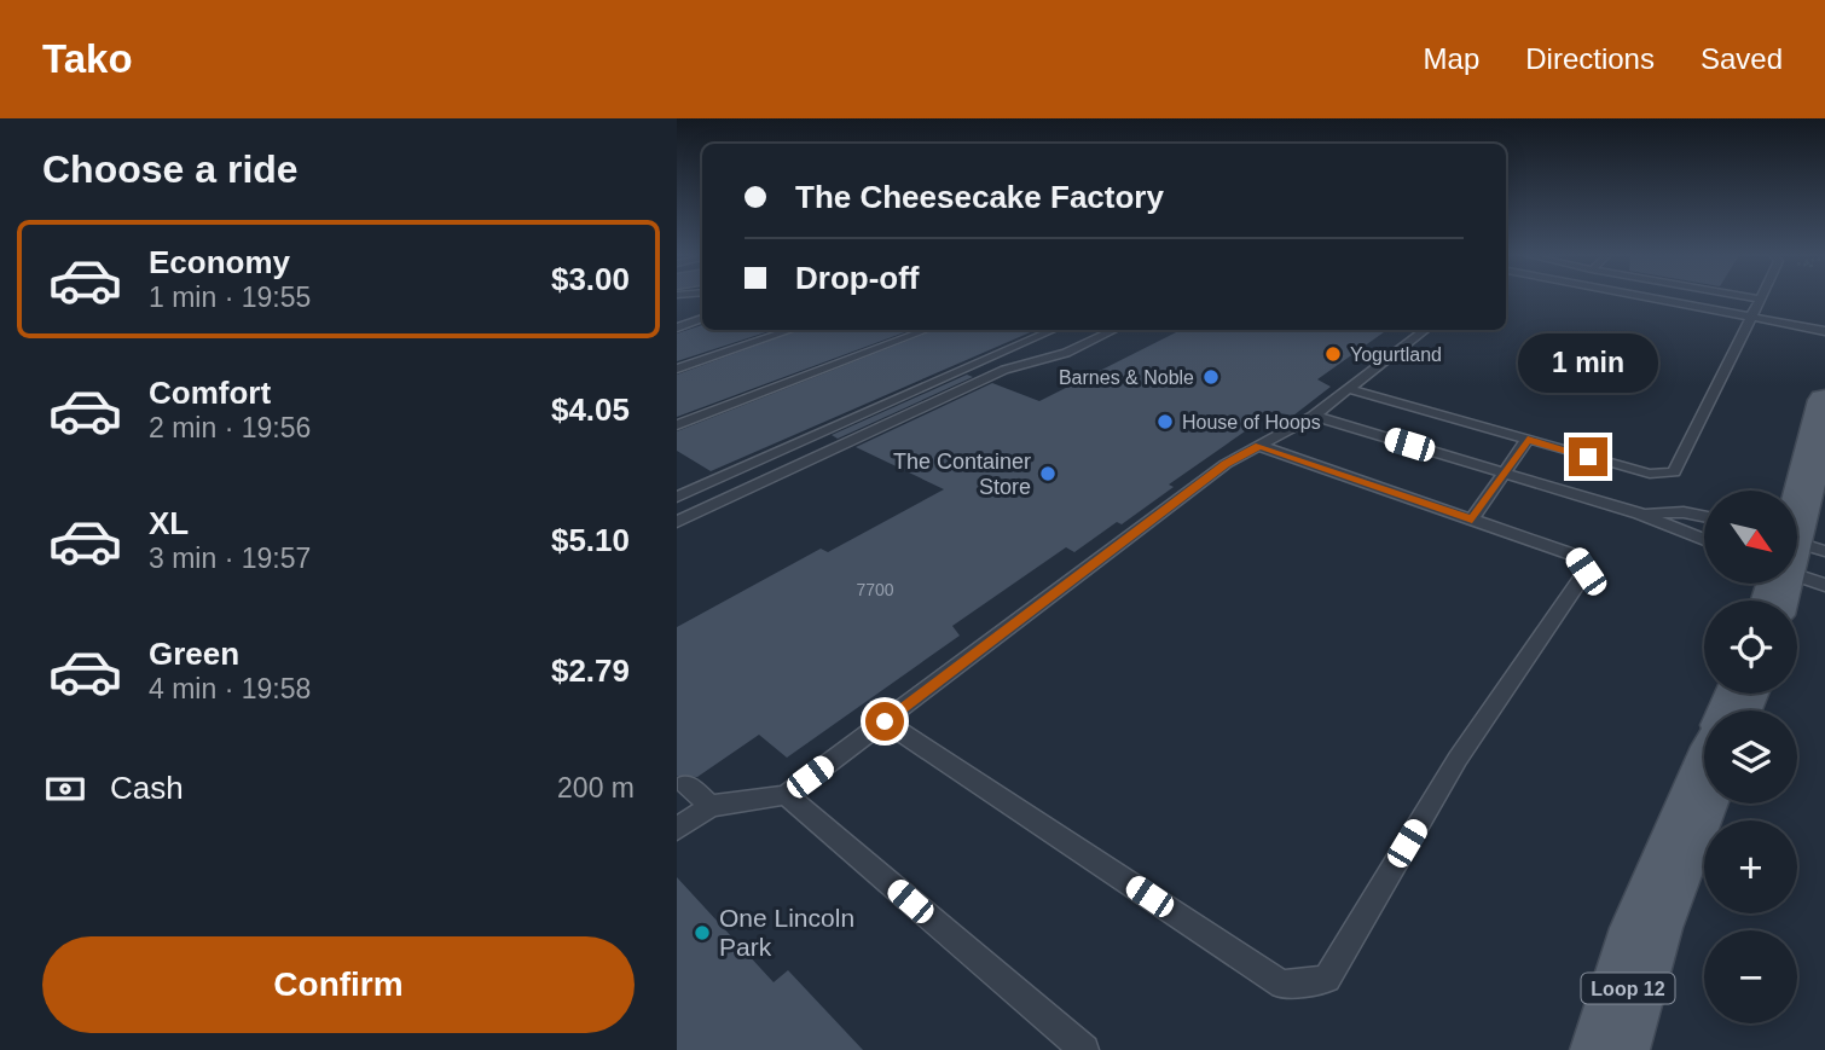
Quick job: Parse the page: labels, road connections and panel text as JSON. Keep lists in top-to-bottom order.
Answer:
{
  "streets": {
    "main road": ["Loop 12"]
  },
  "places": [
    "Yogurtland",
    "Barnes & Noble",
    "House of Hoops",
    "The Container Store",
    "One Lincoln Park"
  ],
  "house_numbers": ["7700"],
  "north": "bottom right",
  "page": {
    "header": "Tako",
    "nav": ["Map", "Directions", "Saved"],
    "heading": "Choose a ride",
    "banner": ["The Cheesecake Factory", "Drop-off"],
    "list": [
      {
        "name": "Economy",
        "note": "1 min · 19:55",
        "value": "$3.00"
      },
      {
        "name": "Comfort",
        "note": "2 min · 19:56",
        "value": "$4.05"
      },
      {
        "name": "XL",
        "note": "3 min · 19:57",
        "value": "$5.10"
      },
      {
        "name": "Green",
        "note": "4 min · 19:58",
        "value": "$2.79"
      }
    ],
    "bubble": "1 min",
    "map_buttons": ["+", "−"],
    "pay": ["Cash", "200 m"],
    "buttons": "Confirm"
  }
}
